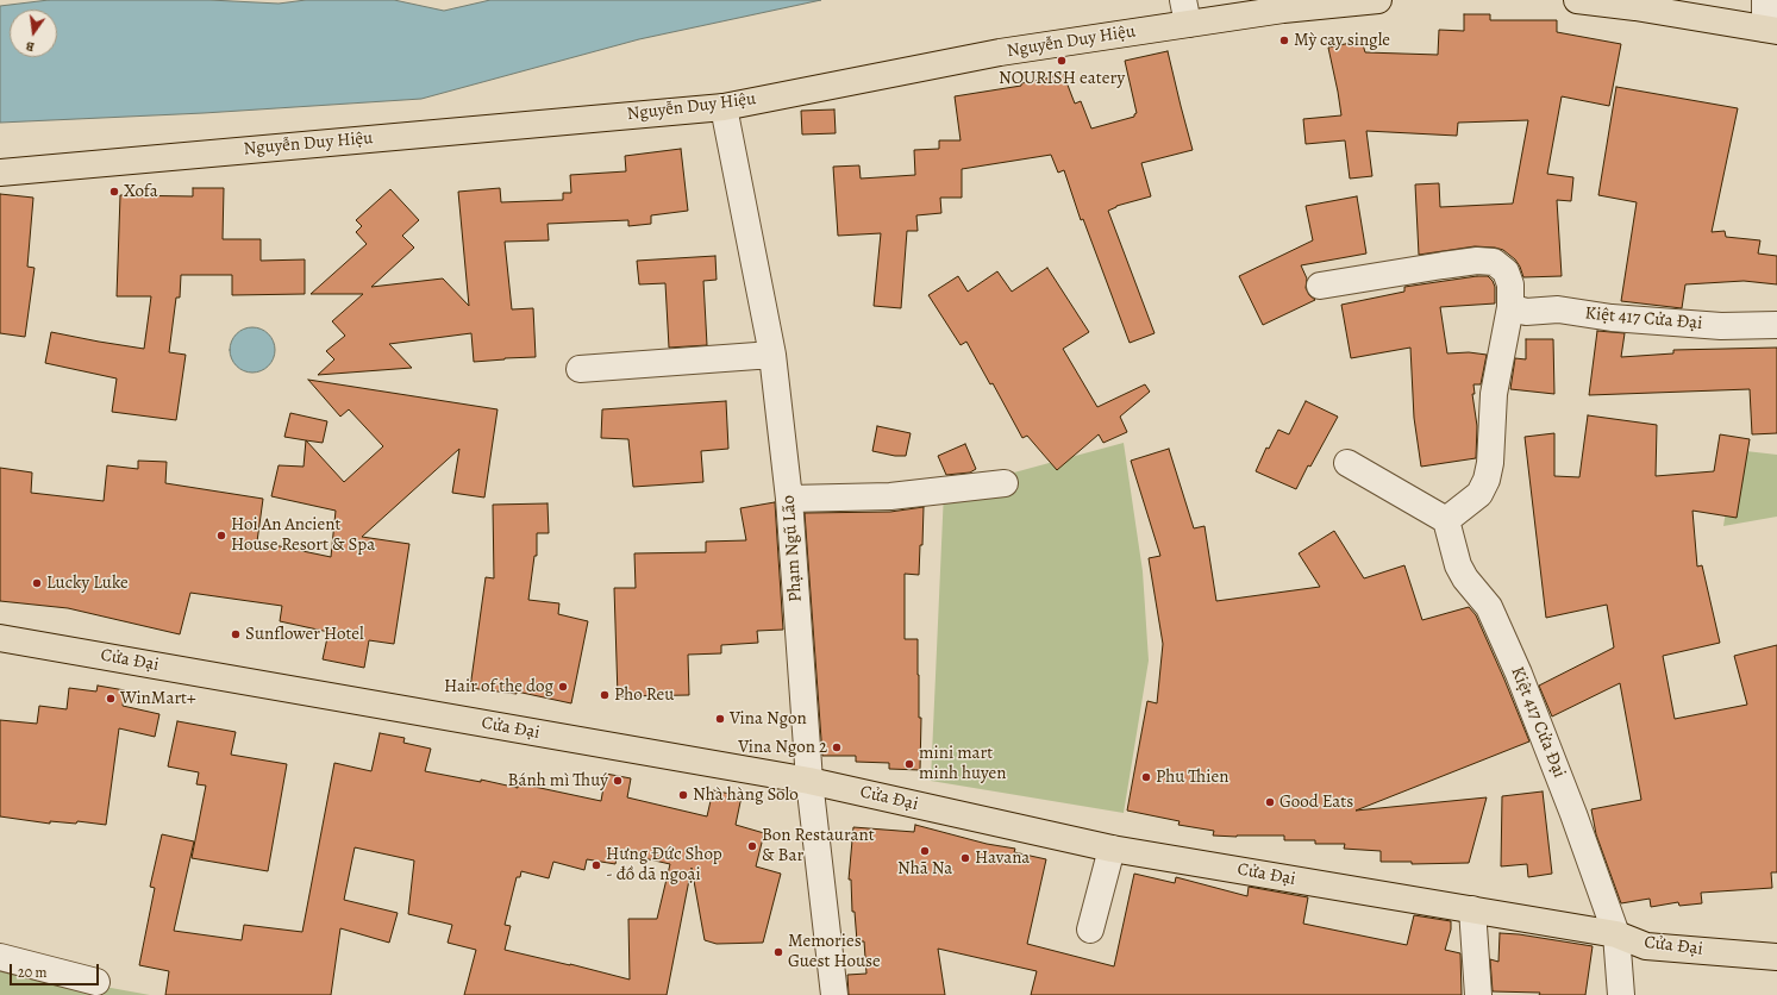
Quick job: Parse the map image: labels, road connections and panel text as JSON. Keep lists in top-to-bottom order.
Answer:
{
  "streets": {
    "main road": ["Nguyễn Duy Hiệu", "Cửa Đại"],
    "street": ["Kiệt 417 Cửa Đại", "Phạm Ngũ Lão"]
  },
  "crossings": [
    ["Nguyễn Duy Hiệu", "Phạm Ngũ Lão"],
    ["Kiệt 417 Cửa Đại", "Cửa Đại"],
    ["Phạm Ngũ Lão", "Cửa Đại"]
  ],
  "places": [
    "Mỳ cay single",
    "NOURISH eatery",
    "Xofa",
    "Hoi An Ancient House Resort & Spa",
    "Lucky Luke",
    "Sunflower Hotel",
    "Hair of the dog",
    "Pho Reu",
    "WinMart+",
    "Vina Ngon",
    "Vina Ngon 2",
    "mini mart minh huyen",
    "Phu Thien",
    "Bánh mì Thuý",
    "Nhà hàng Solo",
    "Good Eats",
    "Bon Restaurant & Bar",
    "Nhã Na",
    "Havana",
    "Hưng Đức Shop - đồ dã ngoại",
    "Memories Guest House"
  ],
  "scale_bar": "20 m",
  "north": "bottom"
}
